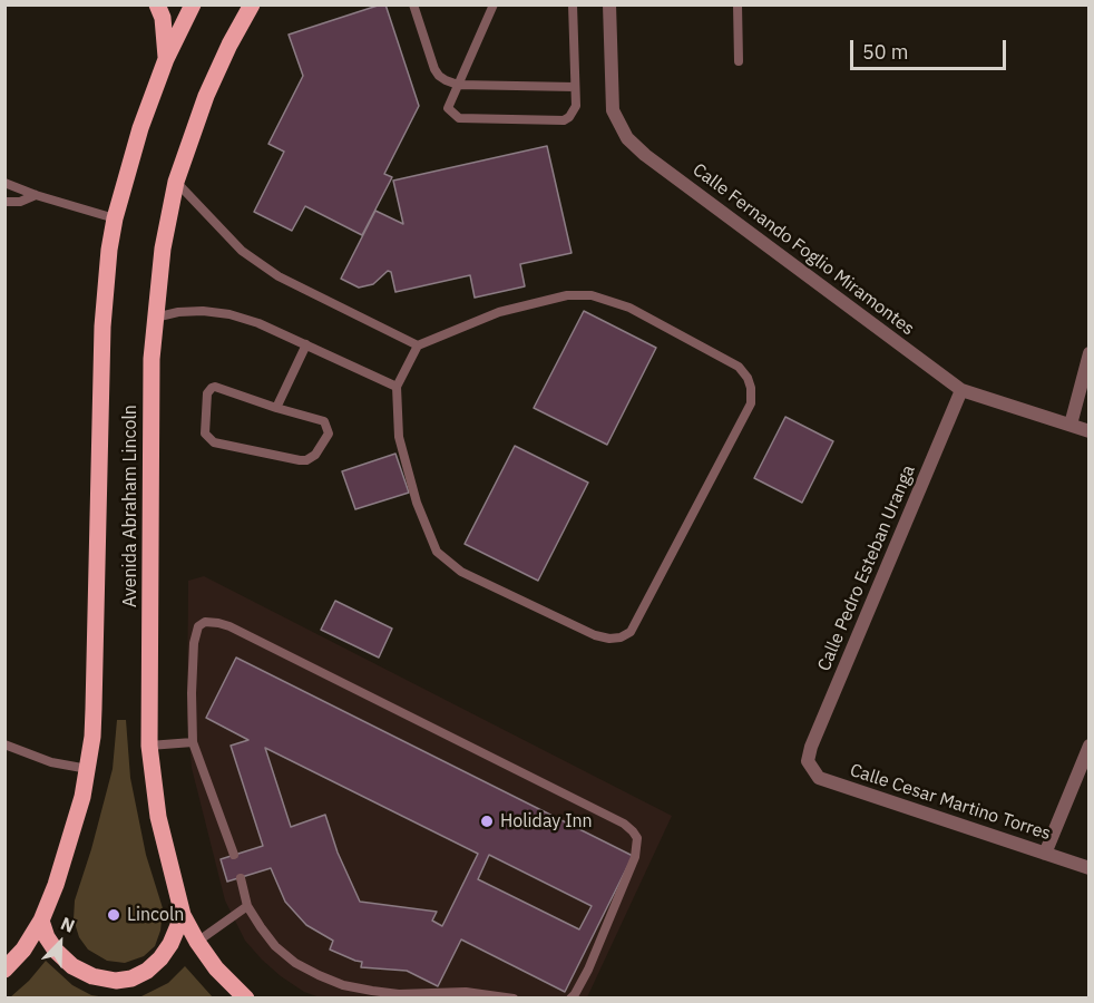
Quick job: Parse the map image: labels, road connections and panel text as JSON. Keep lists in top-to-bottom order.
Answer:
{
  "streets": {
    "main road": ["Avenida Abraham Lincoln"],
    "street": ["Calle Fernando Foglio Miramontes", "Calle Pedro Esteban Uranga", "Calle Cesar Martino Torres"]
  },
  "crossings": [
    ["Calle Fernando Foglio Miramontes", "Calle Pedro Esteban Uranga"],
    ["Calle Pedro Esteban Uranga", "Calle Cesar Martino Torres"]
  ],
  "places": ["Holiday Inn", "Lincoln"],
  "scale_bar": "50 m",
  "north": "top right"
}
